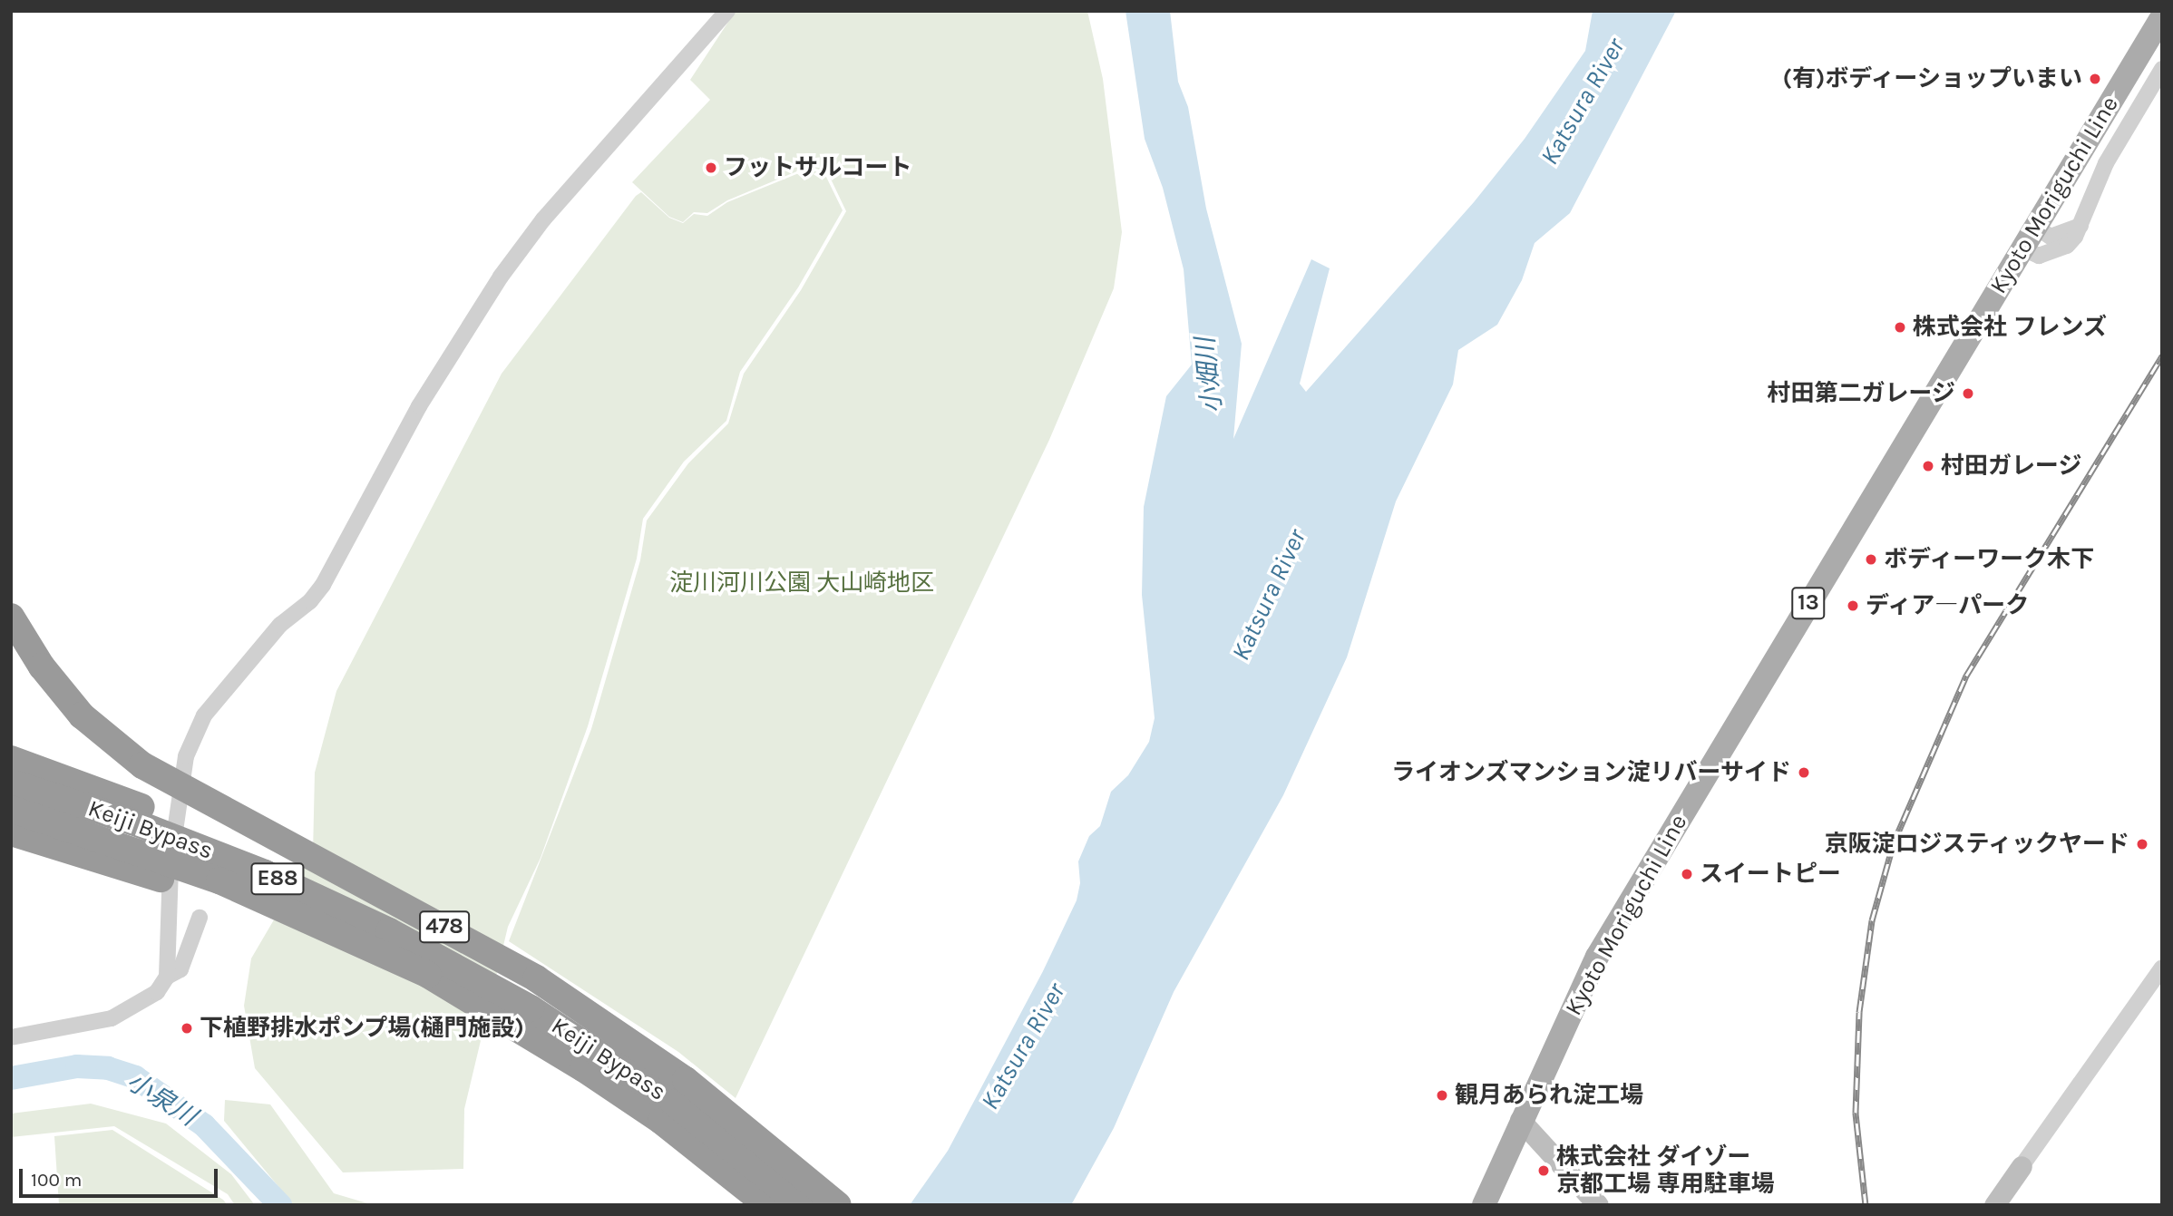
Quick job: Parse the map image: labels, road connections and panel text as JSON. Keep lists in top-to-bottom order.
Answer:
{
  "streets": {
    "highway": ["Keiji Bypass", "E88", "478"],
    "main road": ["Kyoto Moriguchi Line", "13"]
  },
  "crossings": [
    ["Kyoto Moriguchi Line", "13"],
    ["Keiji Bypass", "E88"]
  ],
  "water": ["Katsura River", "小畑川", "小泉川"],
  "parks": ["淀川河川公園 大山崎地区"],
  "places": [
    "(有)ボディーショップいまい",
    "フットサルコート",
    "株式会社 フレンズ",
    "村田第二ガレージ",
    "村田ガレージ",
    "ボディーワーク木下",
    "ディア―パーク",
    "ライオンズマンション淀リバーサイド",
    "京阪淀ロジスティックヤード",
    "スイートピー",
    "下植野排水ポンプ場(樋門施設)",
    "観月あられ淀工場",
    "株式会社 ダイゾー 京都工場 専用駐車場"
  ],
  "scale_bar": "100 m"
}
